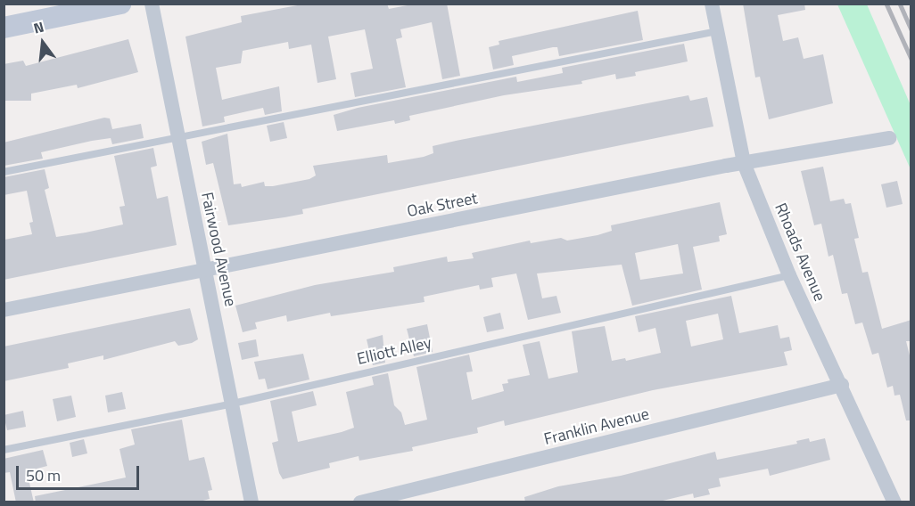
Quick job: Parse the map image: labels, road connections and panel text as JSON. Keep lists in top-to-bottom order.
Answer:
{
  "streets": {
    "street": [
      "Oak Street",
      "Fairwood Avenue",
      "Rhoads Avenue",
      "Franklin Avenue"
    ],
    "lane": ["Elliott Alley"]
  },
  "crossings": [
    ["Oak Street", "Fairwood Avenue"],
    ["Oak Street", "Rhoads Avenue"],
    ["Fairwood Avenue", "Elliott Alley"],
    ["Rhoads Avenue", "Elliott Alley"],
    ["Rhoads Avenue", "Franklin Avenue"]
  ],
  "scale_bar": "50 m",
  "north": "top"
}
